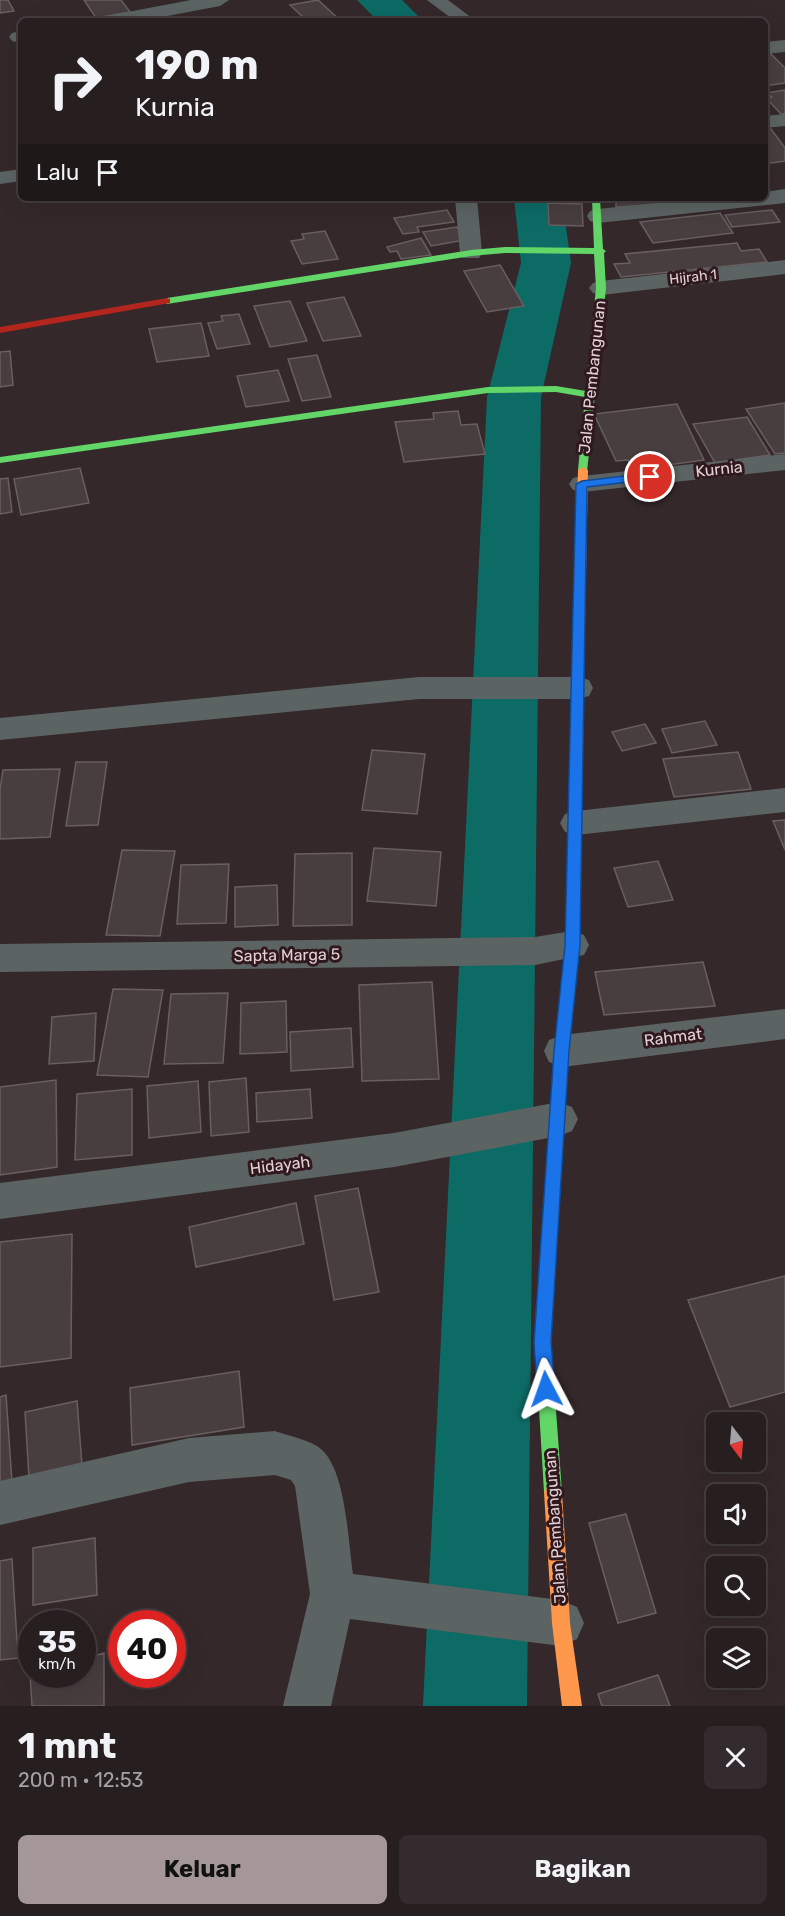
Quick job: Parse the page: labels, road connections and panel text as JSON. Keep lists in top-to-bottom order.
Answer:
{
  "streets": {
    "street": [
      "Hijrah 1",
      "Jalan Pembangunan",
      "Kurnia",
      "Sapta Marga 5",
      "Rahmat",
      "Hidayah"
    ]
  },
  "crossings": [
    ["Hijrah 1", "Jalan Pembangunan"],
    ["Jalan Pembangunan", "Kurnia"],
    ["Jalan Pembangunan", "Sapta Marga 5"],
    ["Jalan Pembangunan", "Rahmat"],
    ["Jalan Pembangunan", "Hidayah"]
  ],
  "north": "bottom",
  "page": {
    "turn": ["190 m", "Kurnia"],
    "then": "Lalu",
    "speed": "35 km/h",
    "limit": "40",
    "heading": ["1 mnt", "200 m · 12:53"],
    "buttons": ["Keluar", "Bagikan"]
  }
}
